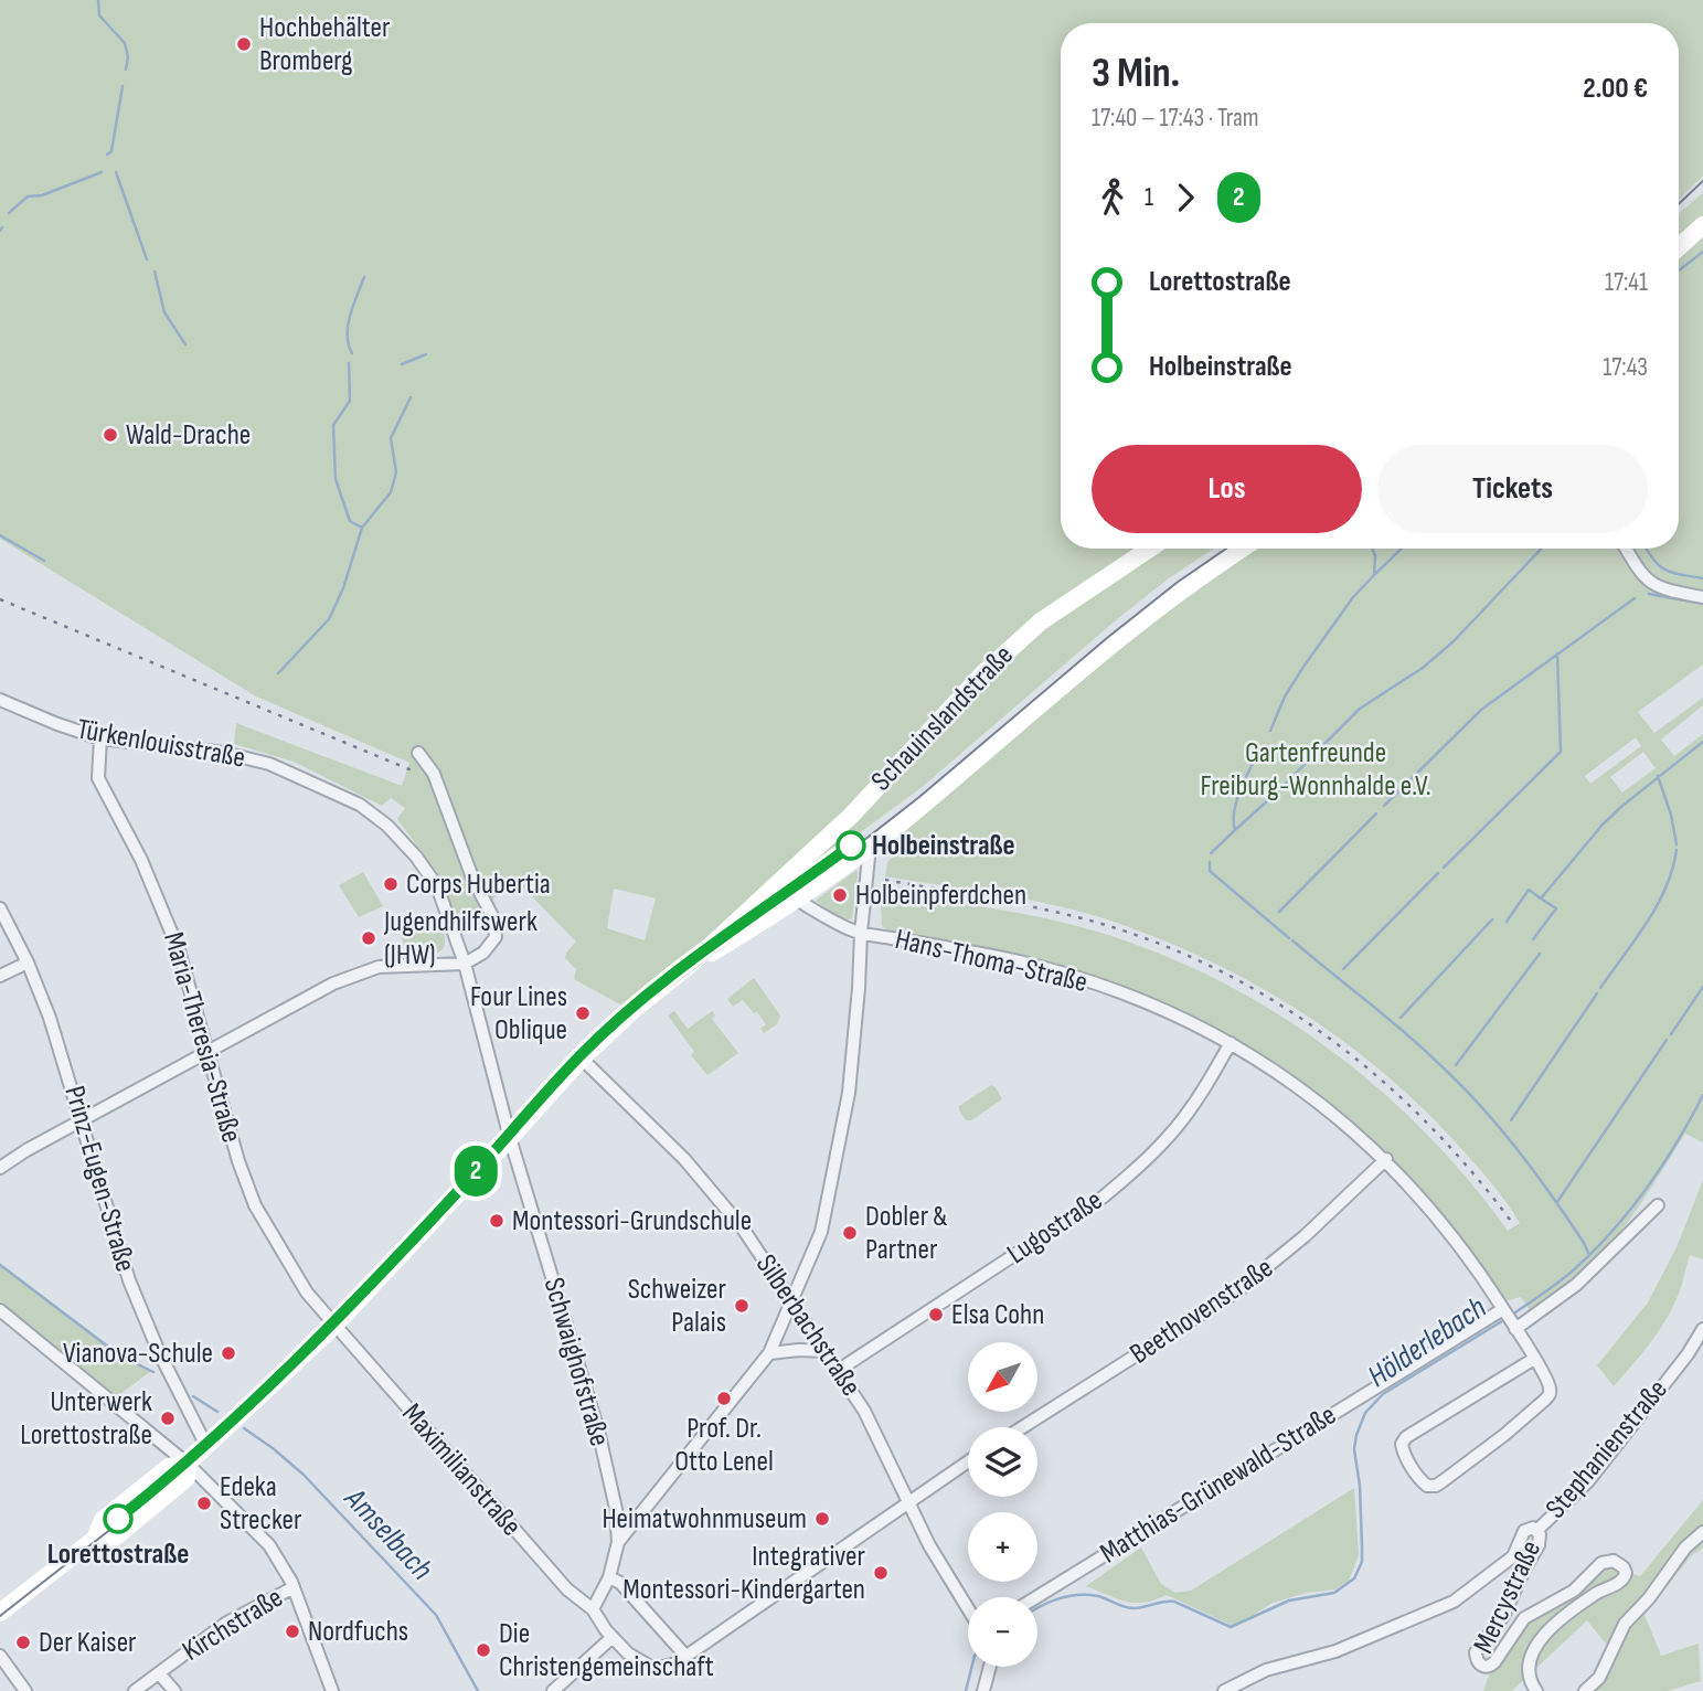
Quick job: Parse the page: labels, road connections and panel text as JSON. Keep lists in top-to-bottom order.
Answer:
{
  "streets": {
    "main road": ["Schauinslandstraße"],
    "street": [
      "Türkenlouisstraße",
      "Hans-Thoma-Straße",
      "Maria-Theresia-Straße",
      "Prinz-Eugen-Straße",
      "Lugostraße",
      "Beethovenstraße",
      "Silberbachstraße",
      "Schwaighofstraße",
      "Stephanienstraße",
      "Maximilianstraße",
      "Matthias-Grünewald-Straße",
      "Mercystraße",
      "Kirchstraße"
    ]
  },
  "crossings": [
    ["Türkenlouisstraße", "Maria-Theresia-Straße"],
    ["Türkenlouisstraße", "Schwaighofstraße"],
    ["Hans-Thoma-Straße", "Lugostraße"],
    ["Hans-Thoma-Straße", "Beethovenstraße"],
    ["Hans-Thoma-Straße", "Matthias-Grünewald-Straße"],
    ["Maria-Theresia-Straße", "Maximilianstraße"],
    ["Lugostraße", "Silberbachstraße"],
    ["Stephanienstraße", "Mercystraße"]
  ],
  "water": ["Hölderlebach", "Amselbach"],
  "parks": ["Gartenfreunde Freiburg-Wonnhalde e.V."],
  "places": [
    "Hochbehälter Bromberg",
    "Wald-Drache",
    "Holbeinstraße",
    "Corps Hubertia",
    "Holbeinpferdchen",
    "Jugendhilfswerk (JHW)",
    "Four Lines Oblique",
    "Montessori-Grundschule",
    "Dobler & Partner",
    "Schweizer Palais",
    "Elsa Cohn",
    "Vianova-Schule",
    "Prof. Dr. Otto Lenel",
    "Unterwerk Lorettostraße",
    "Edeka Strecker",
    "Lorettostraße",
    "Heimatwohnmuseum",
    "Integrativer Montessori-Kindergarten",
    "Nordfuchs",
    "Der Kaiser",
    "Die Christengemeinschaft"
  ],
  "lines": ["tram line 2"],
  "north": "bottom left",
  "page": {
    "on_map": "2",
    "heading": ["3 Min.", "17:40 – 17:43 · Tram", "2.00 €"],
    "legs": ["1", "2"],
    "list": [
      {
        "name": "Lorettostraße",
        "value": "17:41"
      },
      {
        "name": "Holbeinstraße",
        "value": "17:43"
      }
    ],
    "buttons": ["Los", "Tickets"],
    "map_buttons": ["+", "−"]
  }
}
